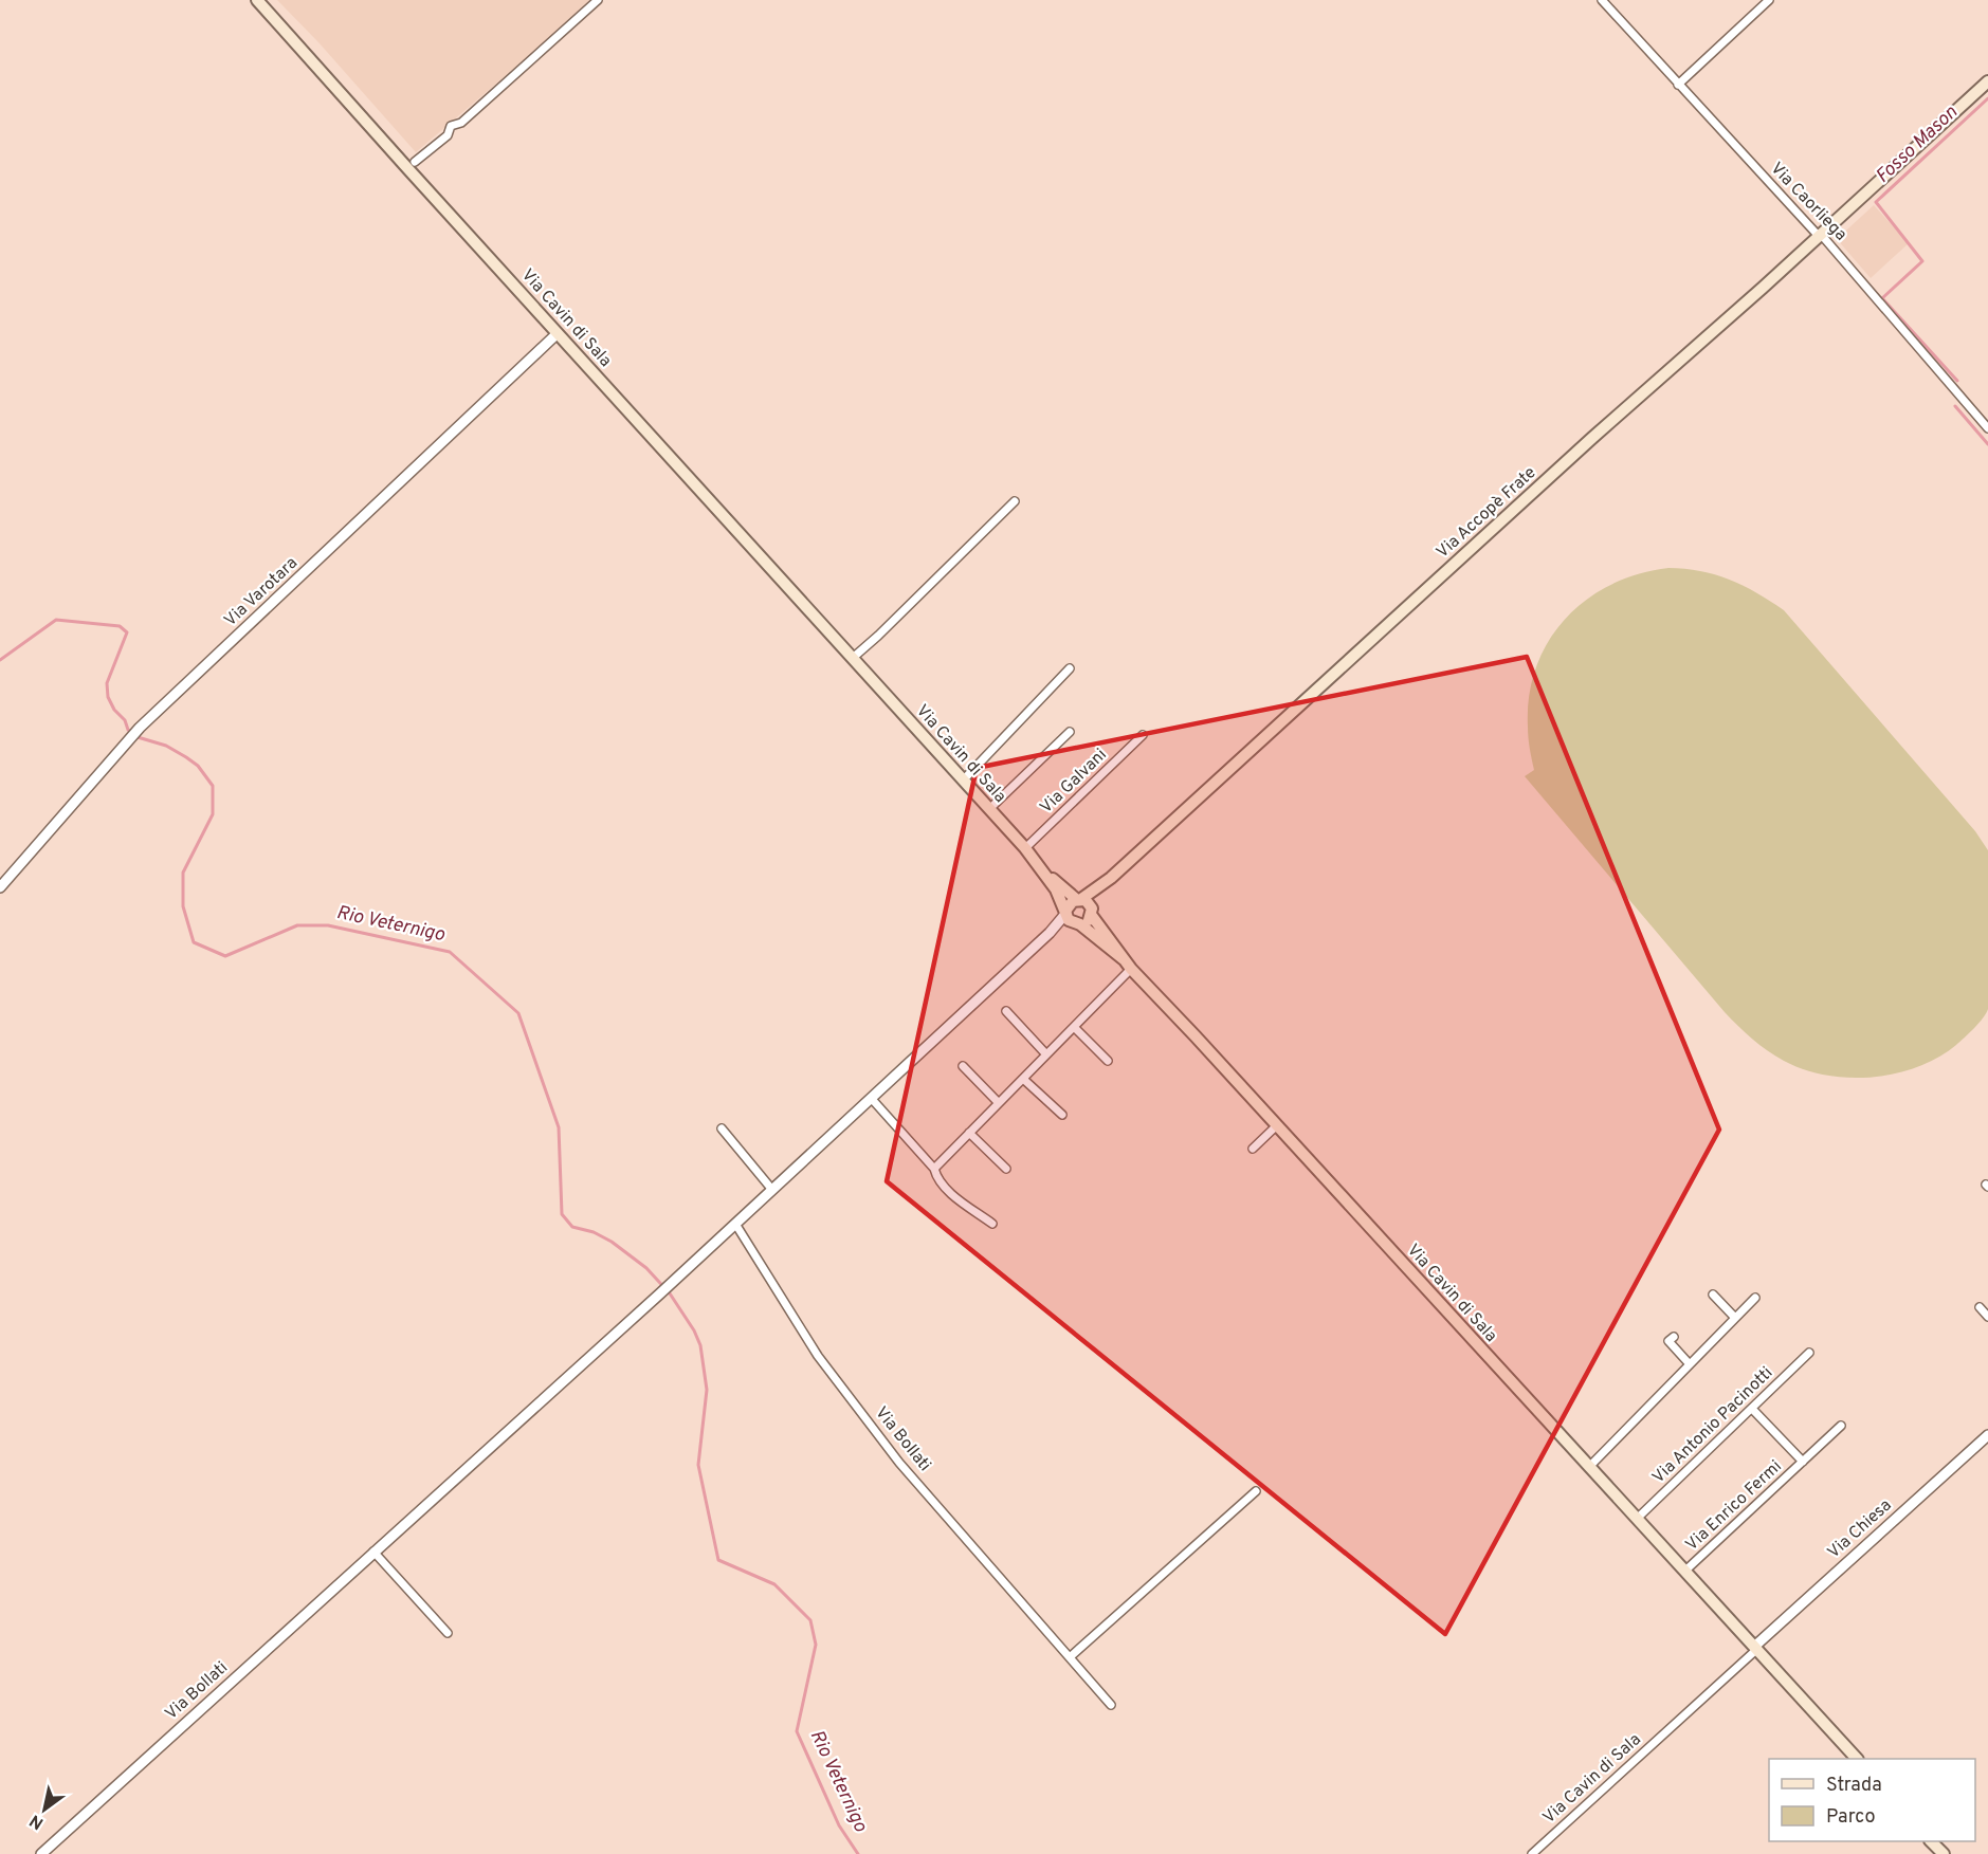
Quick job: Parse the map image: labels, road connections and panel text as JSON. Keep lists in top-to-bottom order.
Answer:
{
  "streets": {
    "main road": ["Via Cavin di Sala", "Via Accopè Frate"],
    "street": [
      "Via Caorliega",
      "Via Varotara",
      "Via Galvani",
      "Via Antonio Pacinotti",
      "Via Bollati",
      "Via Enrico Fermi",
      "Via Chiesa"
    ]
  },
  "crossings": [
    ["Via Caorliega", "Via Accopè Frate"],
    ["Via Cavin di Sala", "Via Accopè Frate"],
    ["Via Cavin di Sala", "Via Varotara"],
    ["Via Cavin di Sala", "Via Galvani"],
    ["Via Cavin di Sala", "Via Antonio Pacinotti"],
    ["Via Cavin di Sala", "Via Bollati"],
    ["Via Cavin di Sala", "Via Enrico Fermi"],
    ["Via Cavin di Sala", "Via Chiesa"],
    ["Via Accopè Frate", "Via Bollati"],
    ["Via Antonio Pacinotti", "Via Enrico Fermi"]
  ],
  "water": ["Fosso Mason", "Rio Veternigo"],
  "legend": ["Strada", "Parco"],
  "north": "bottom left"
}
